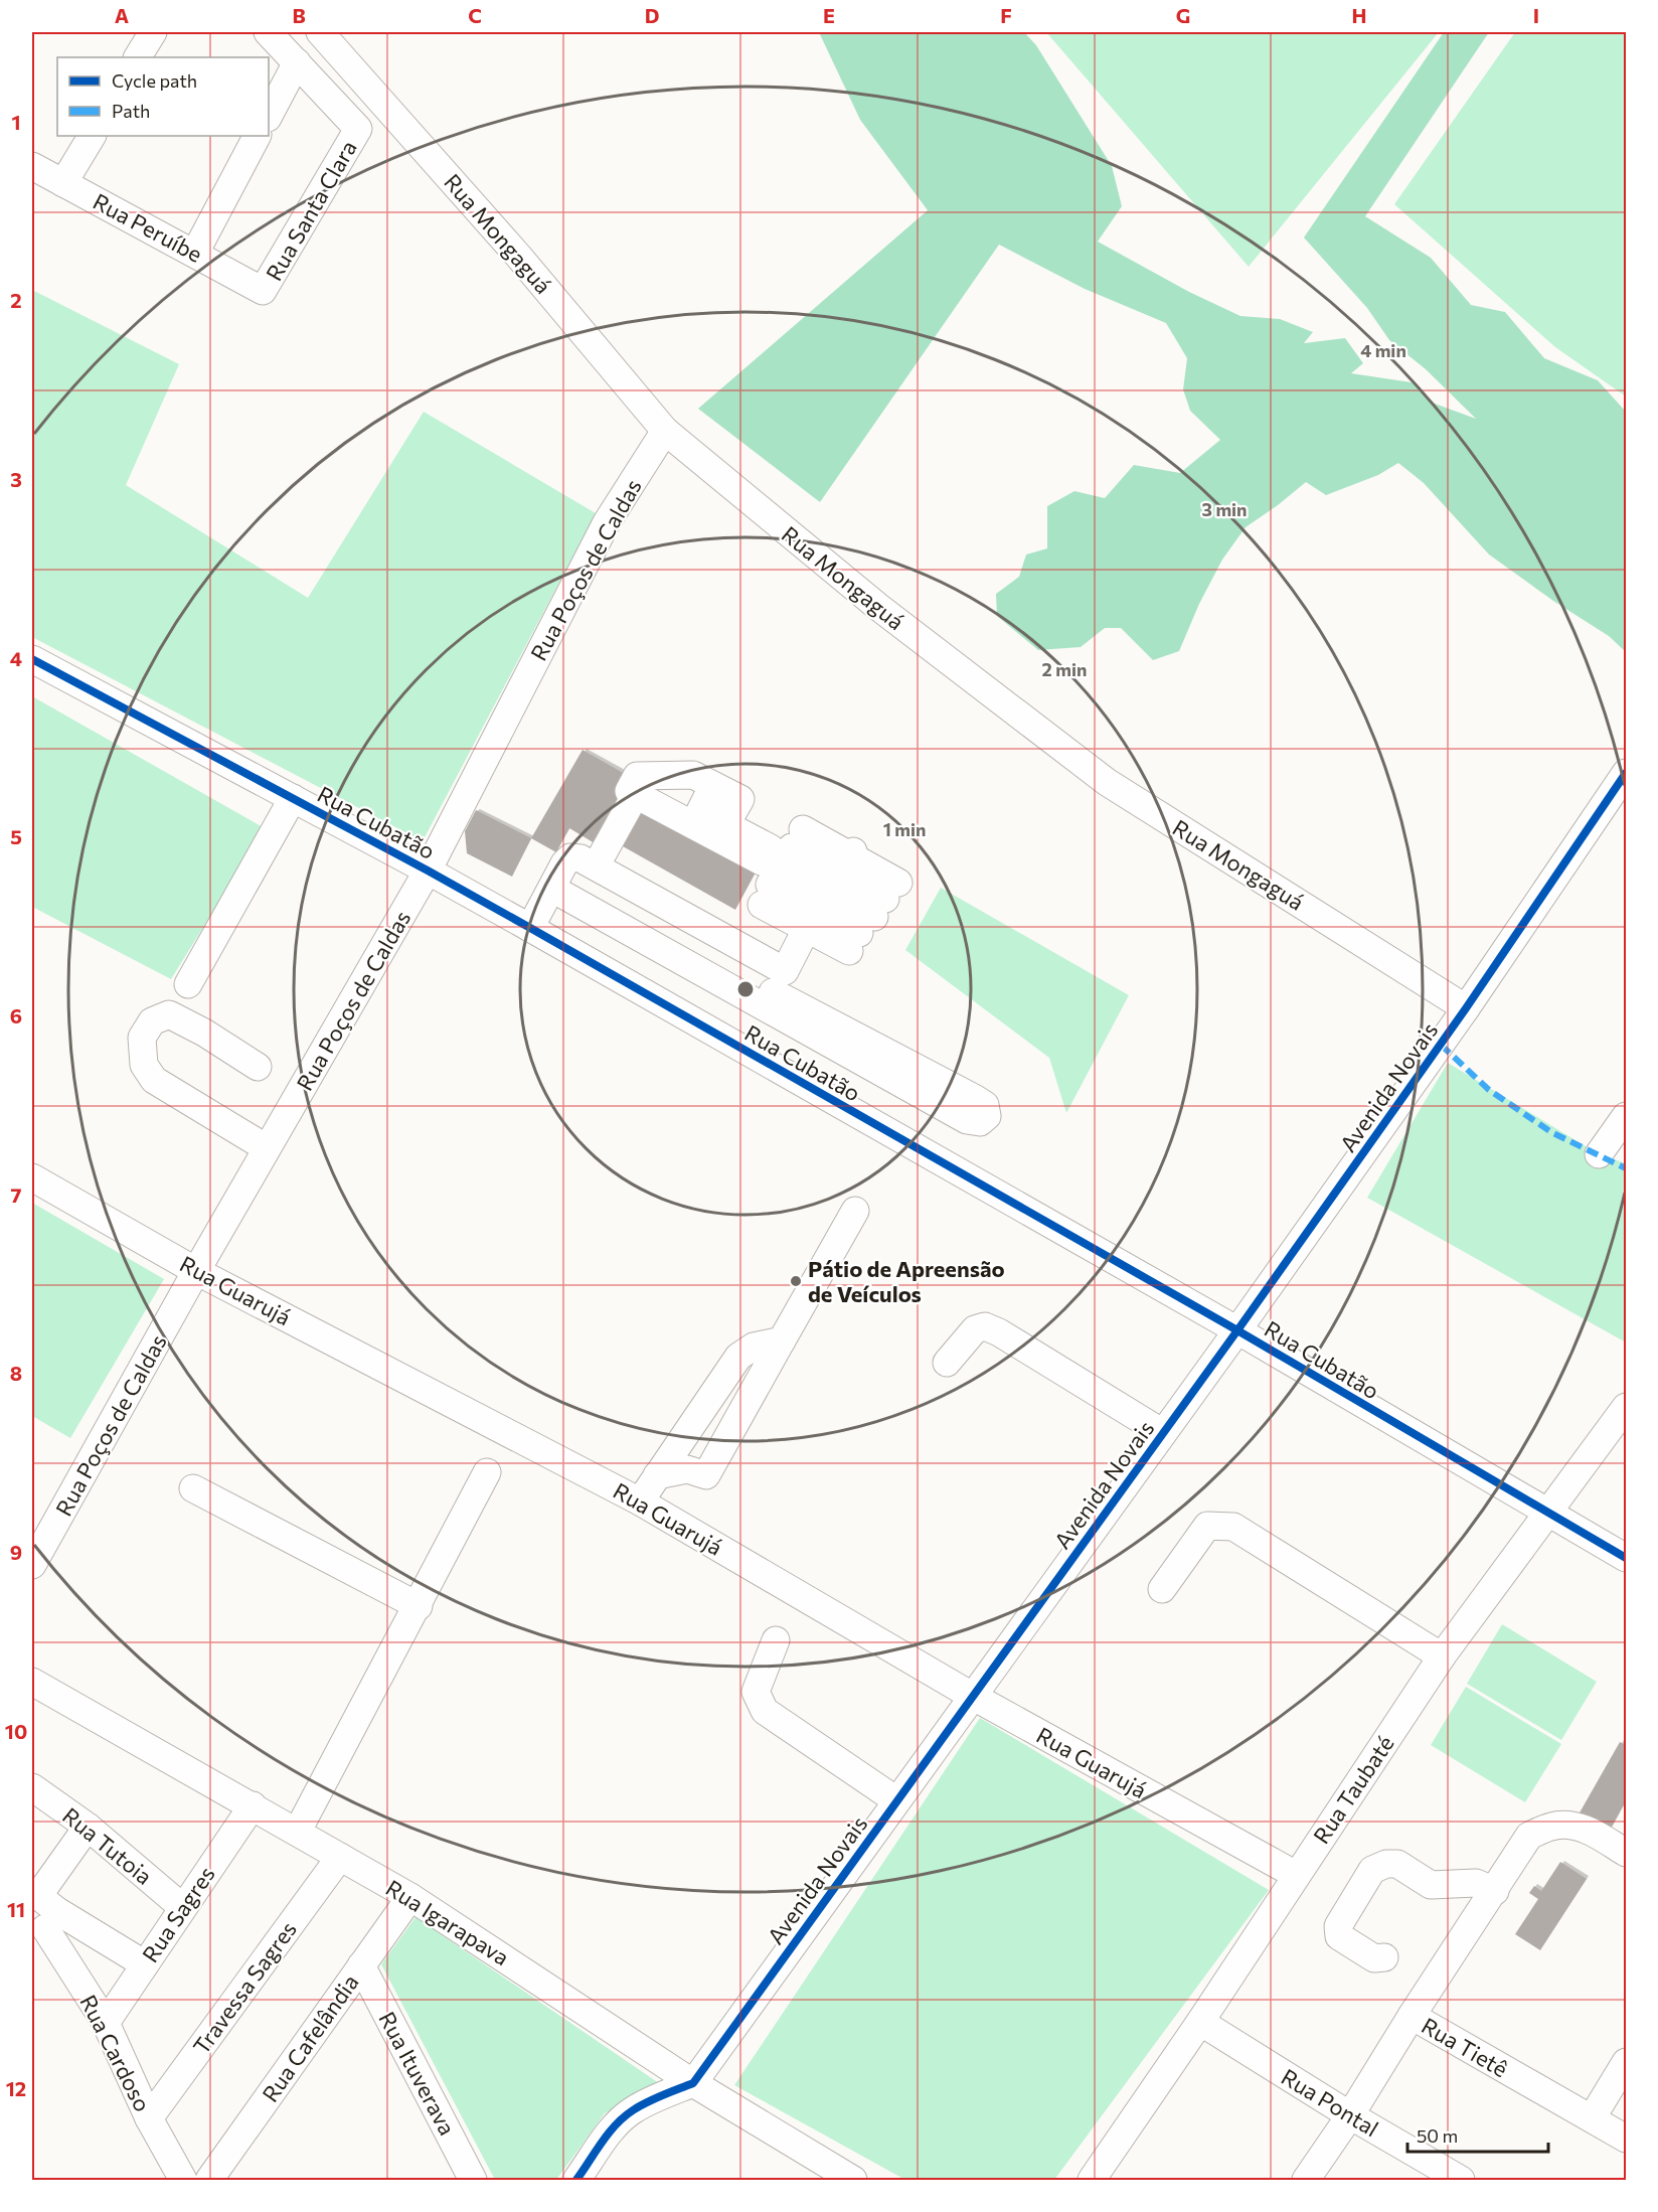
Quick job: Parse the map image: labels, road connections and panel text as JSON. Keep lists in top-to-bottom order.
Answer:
{
  "streets": {
    "street": [
      "Rua Santa Clara",
      "Rua Peruíbe",
      "Rua Mongaguá",
      "Rua Poços de Caldas",
      "Rua Cubatão",
      "Avenida Novais",
      "Rua Guarujá",
      "Rua Taubaté",
      "Rua Tutoia",
      "Rua Sagres",
      "Rua Igarapava",
      "Travessa Sagres",
      "Rua Cafelândia",
      "Rua Tietê",
      "Rua Cardoso",
      "Rua Ituverava",
      "Rua Pontal"
    ]
  },
  "crossings": [
    ["Rua Santa Clara", "Rua Peruíbe"],
    ["Rua Mongaguá", "Rua Poços de Caldas"],
    ["Rua Mongaguá", "Avenida Novais"],
    ["Rua Poços de Caldas", "Rua Cubatão"],
    ["Rua Poços de Caldas", "Rua Guarujá"],
    ["Rua Cubatão", "Avenida Novais"],
    ["Rua Cubatão", "Rua Taubaté"],
    ["Avenida Novais", "Rua Guarujá"],
    ["Avenida Novais", "Rua Igarapava"],
    ["Rua Guarujá", "Rua Taubaté"],
    ["Rua Taubaté", "Rua Pontal"],
    ["Rua Tutoia", "Rua Sagres"],
    ["Rua Sagres", "Rua Igarapava"],
    ["Rua Sagres", "Rua Cardoso"],
    ["Rua Igarapava", "Travessa Sagres"],
    ["Rua Igarapava", "Rua Cafelândia"],
    ["Travessa Sagres", "Rua Cardoso"],
    ["Rua Cafelândia", "Rua Ituverava"],
    ["Rua Tietê", "Rua Pontal"]
  ],
  "places": ["Pátio de Apreensão de Veículos"],
  "legend": ["Cycle path", "Path"],
  "scale_bar": "50 m",
  "grid": {
    "columns": [
      "A",
      "B",
      "C",
      "D",
      "E",
      "F",
      "G",
      "H",
      "I"
    ],
    "rows": [
      "1",
      "2",
      "3",
      "4",
      "5",
      "6",
      "7",
      "8",
      "9",
      "10",
      "11",
      "12"
    ]
  },
  "rings": [
    "4 min",
    "3 min",
    "2 min",
    "1 min"
  ]
}
